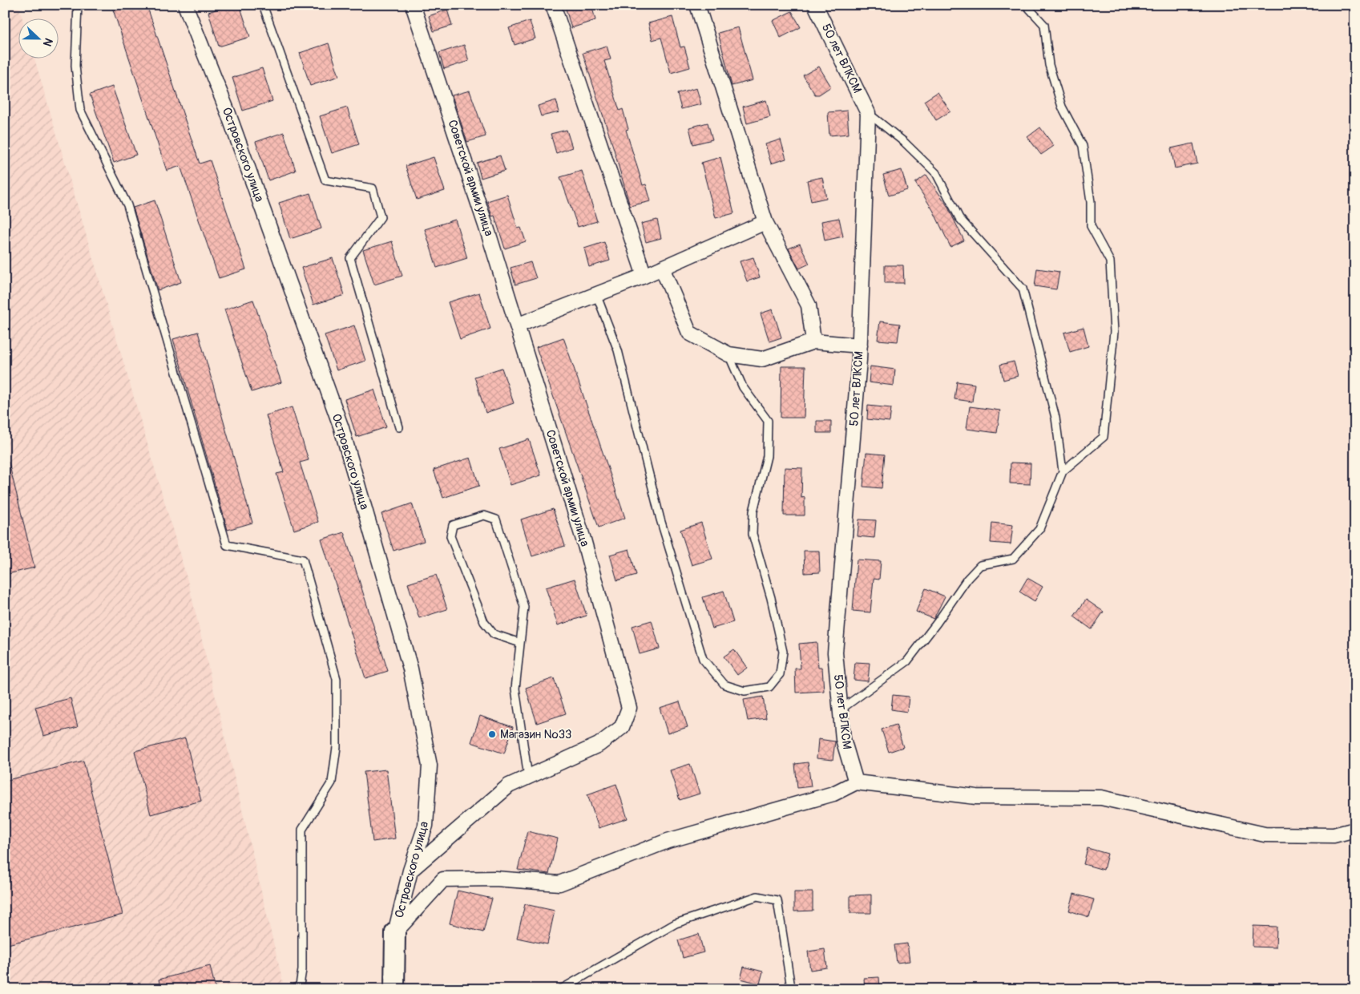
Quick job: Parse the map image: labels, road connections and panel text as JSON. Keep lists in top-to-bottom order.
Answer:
{
  "streets": {
    "street": ["50 лет ВЛКСМ", "Островского улица", "Советской армии улица"]
  },
  "crossings": [
    ["Островского улица", "Советской армии улица"]
  ],
  "places": ["Магазин №33"],
  "north": "right"
}
